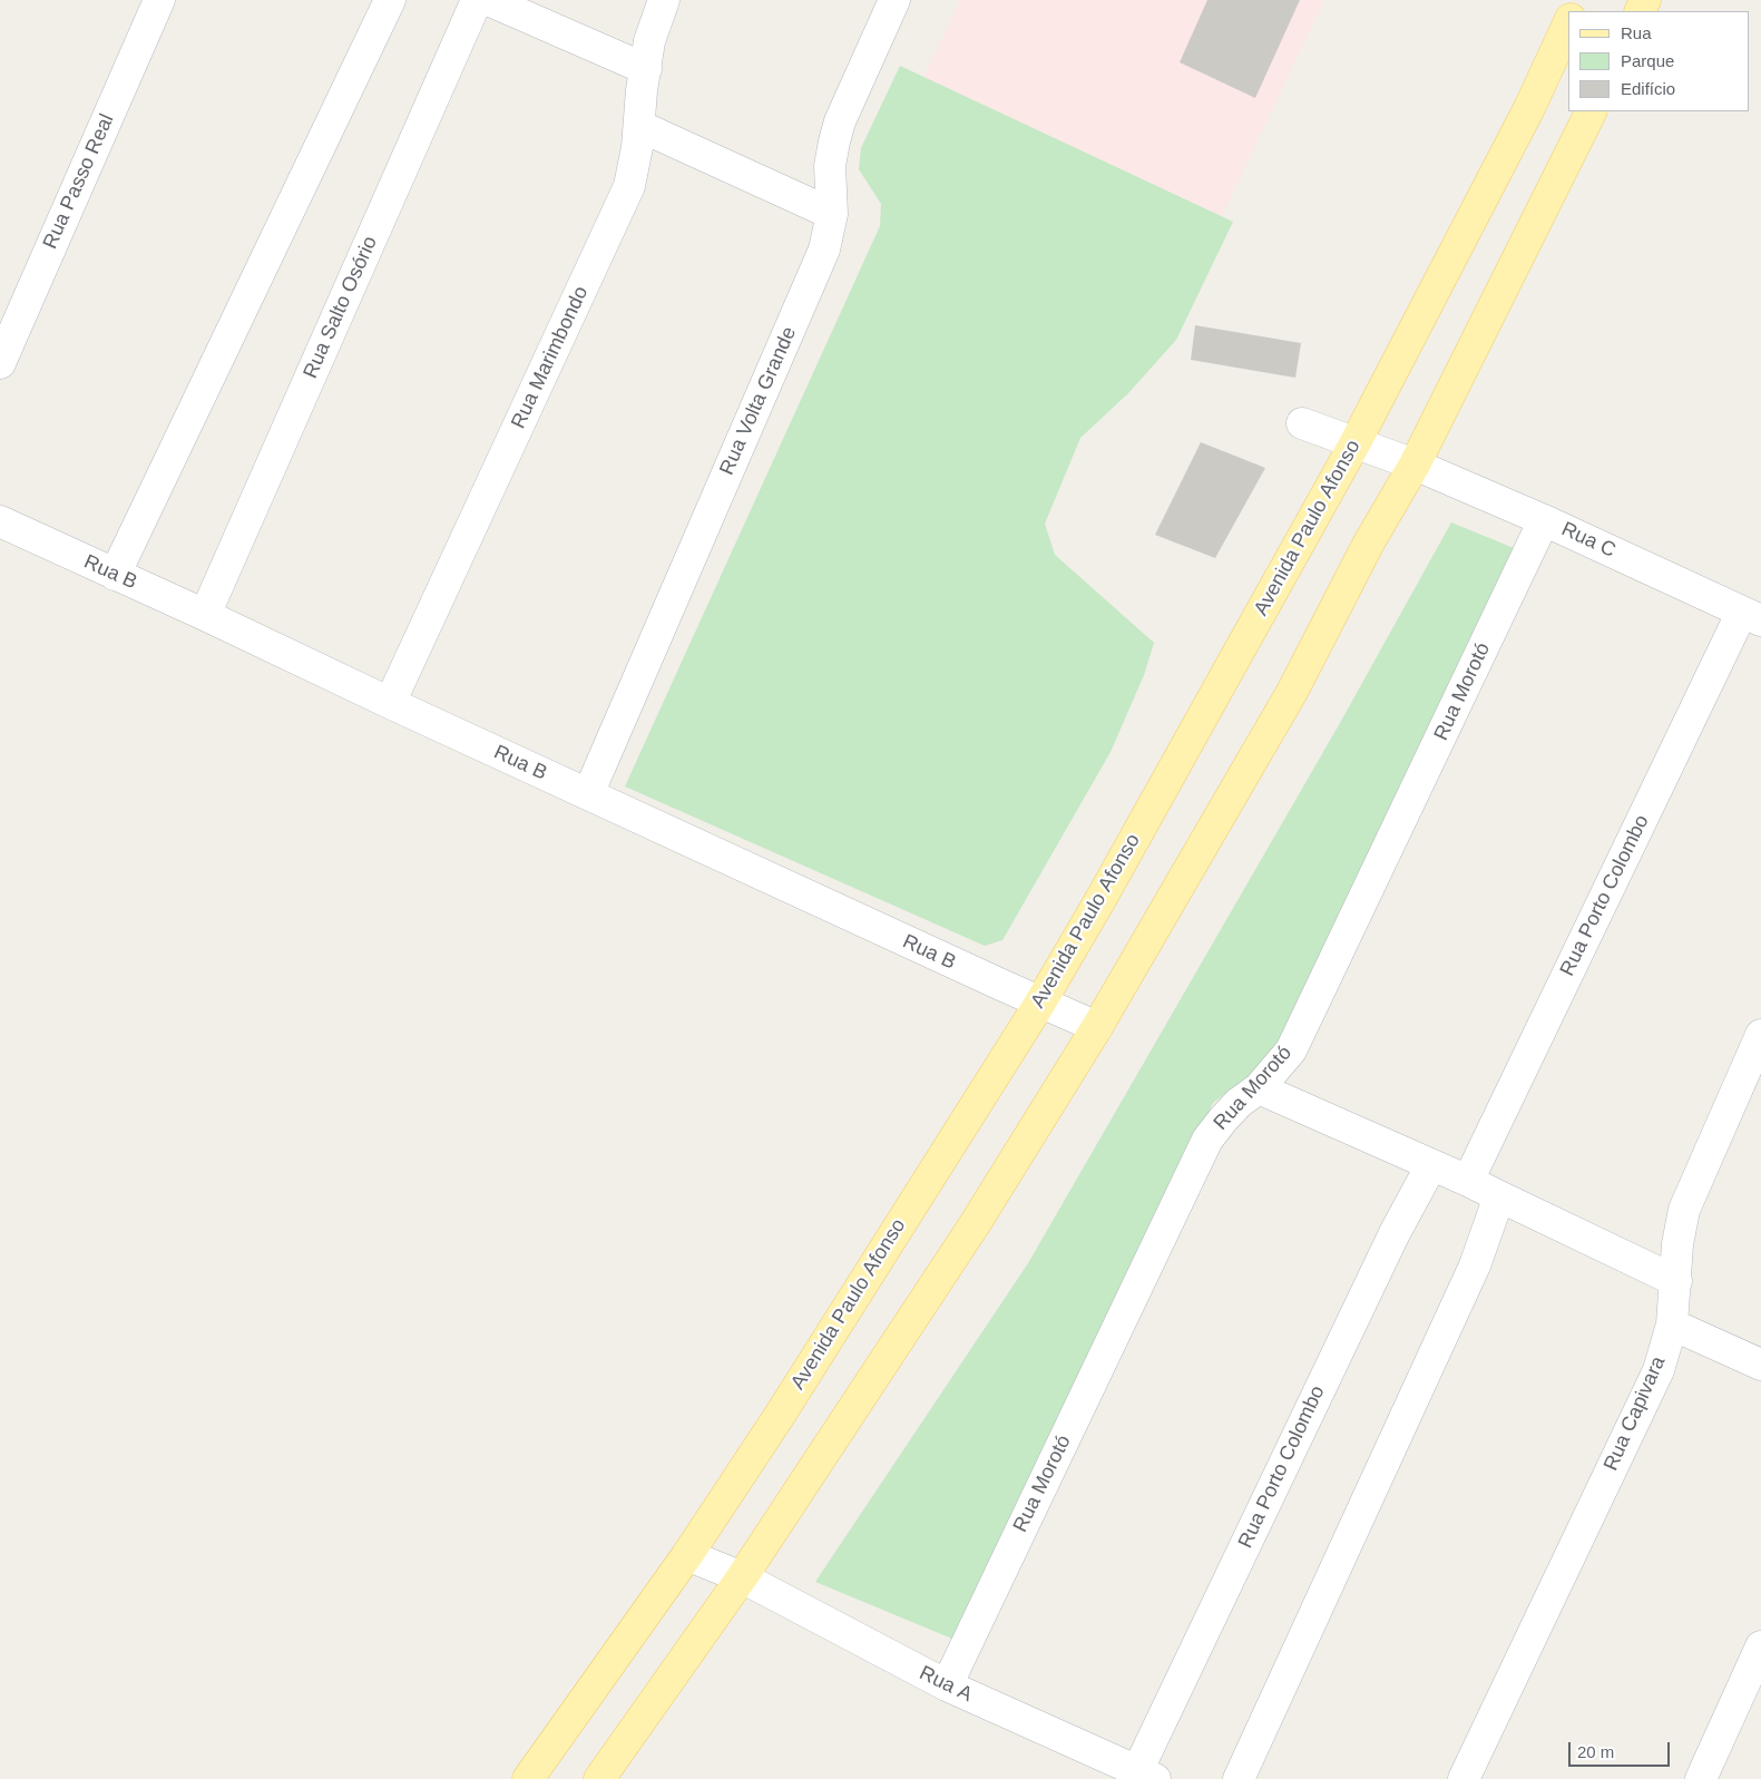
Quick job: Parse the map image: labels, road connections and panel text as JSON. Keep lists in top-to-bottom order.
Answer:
{
  "streets": {
    "main road": ["Avenida Paulo Afonso"],
    "street": [
      "Rua Passo Real",
      "Rua Salto Osório",
      "Rua Marimbondo",
      "Rua Volta Grande",
      "Rua C",
      "Rua B",
      "Rua Morotó",
      "Rua Porto Colombo",
      "Rua Capivara",
      "Rua A"
    ]
  },
  "crossings": [
    ["Rua Salto Osório", "Rua B"],
    ["Rua Marimbondo", "Rua B"],
    ["Rua Volta Grande", "Rua B"],
    ["Avenida Paulo Afonso", "Rua C"],
    ["Avenida Paulo Afonso", "Rua B"],
    ["Avenida Paulo Afonso", "Rua A"],
    ["Rua C", "Rua Morotó"],
    ["Rua C", "Rua Porto Colombo"],
    ["Rua Morotó", "Rua A"],
    ["Rua Porto Colombo", "Rua A"]
  ],
  "legend": ["Rua", "Parque", "Edifício"],
  "scale_bar": "20 m"
}
